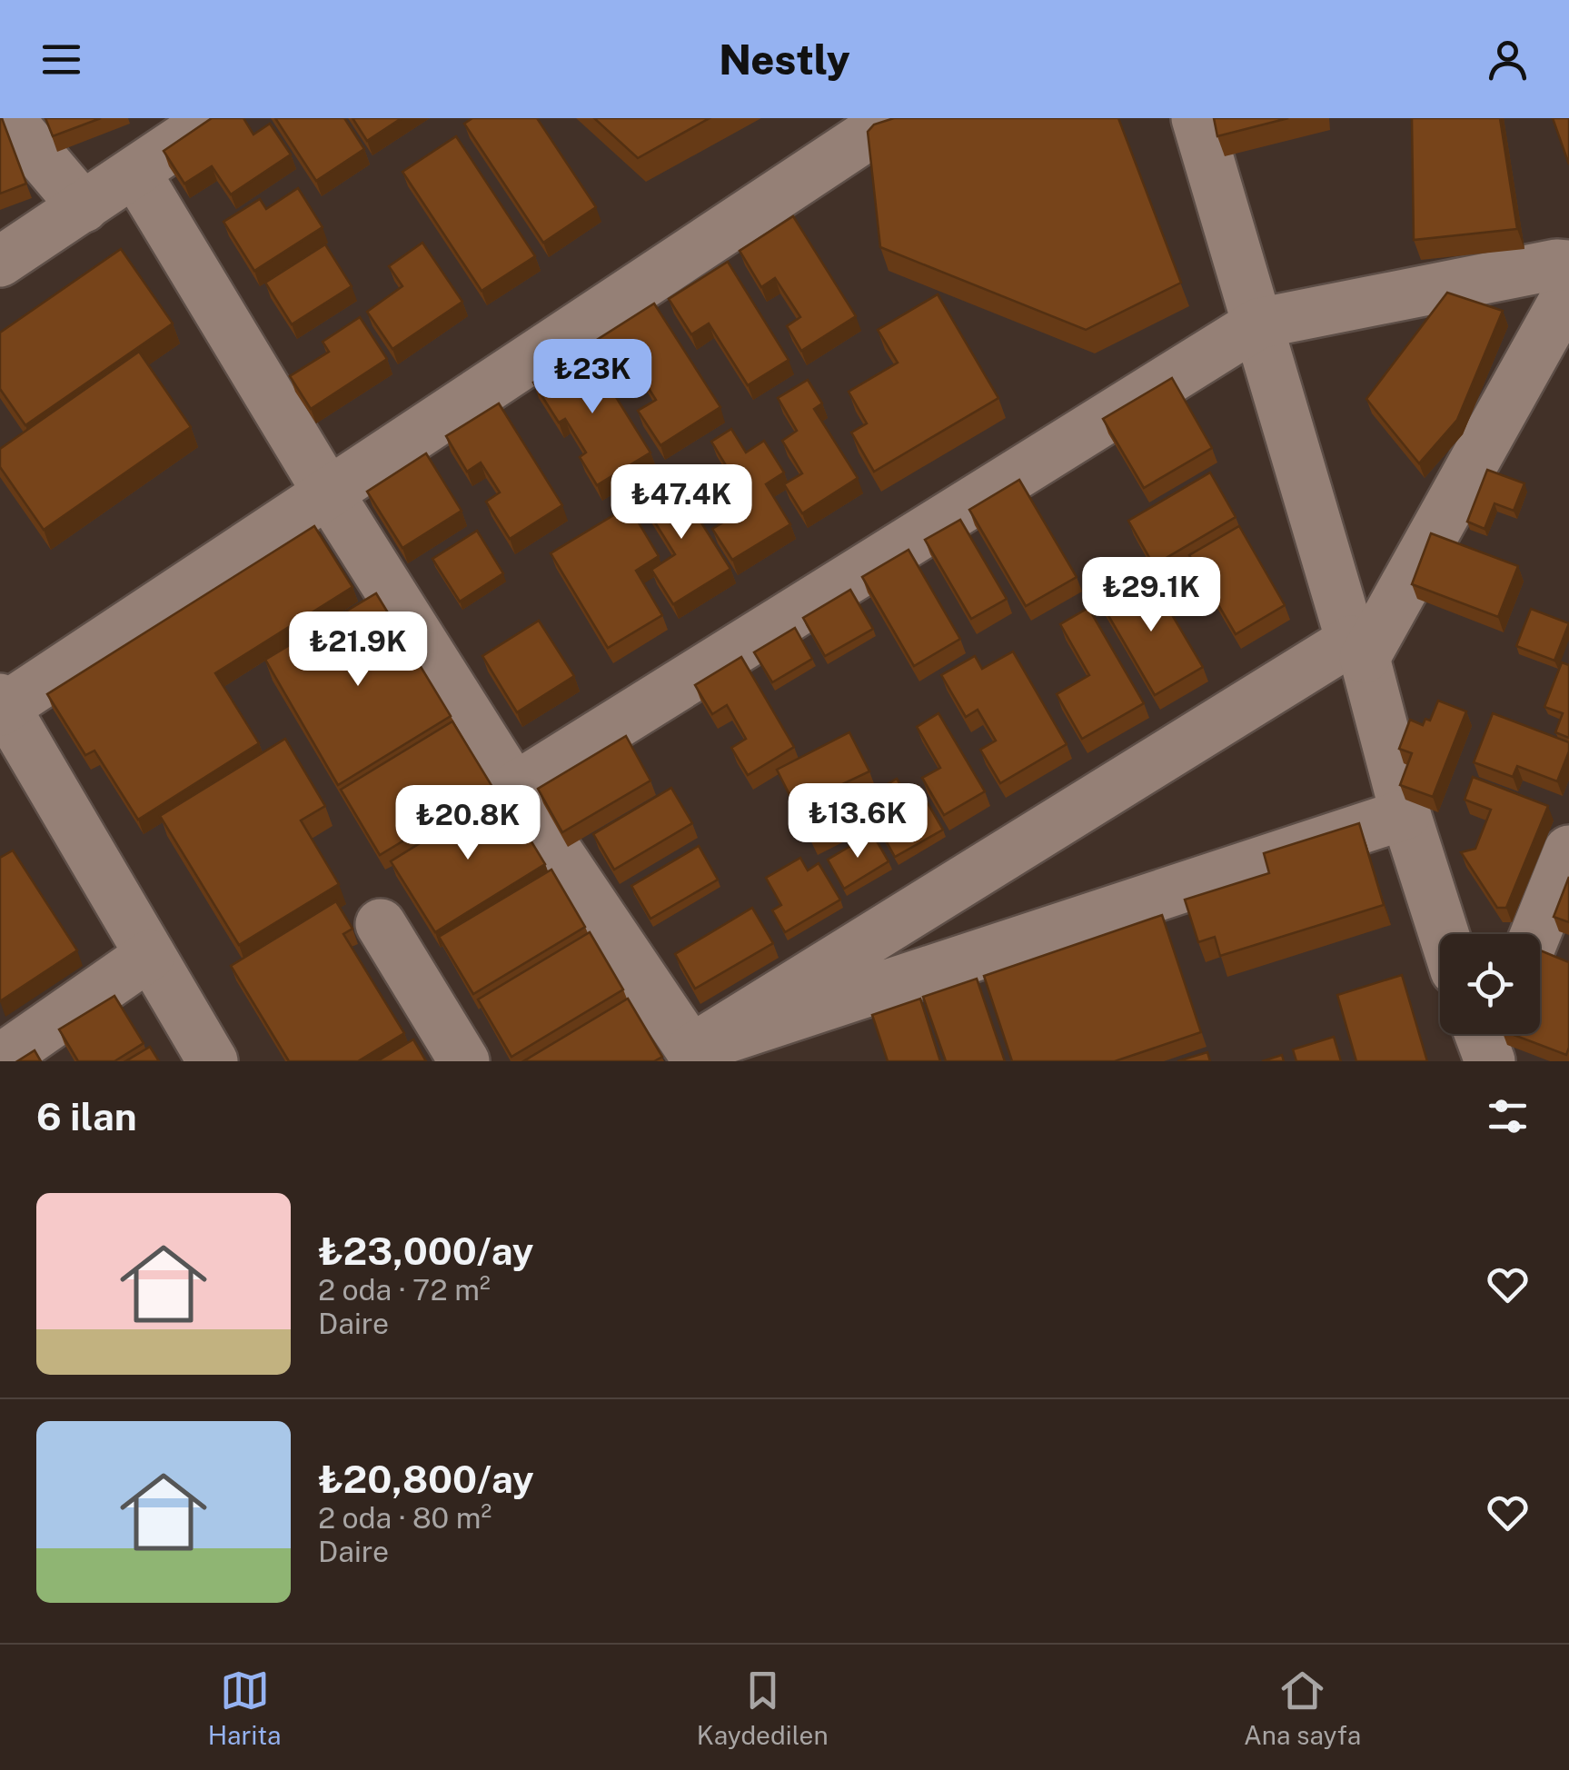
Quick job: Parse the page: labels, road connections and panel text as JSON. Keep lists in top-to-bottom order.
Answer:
{
  "page": {
    "header": "Nestly",
    "price": [
      "₺23K",
      "₺47.4K",
      "₺29.1K",
      "₺21.9K",
      "₺13.6K",
      "₺20.8K"
    ],
    "heading": "6 ilan",
    "list": [
      {
        "name": "₺23,000/ay",
        "note": "2 oda · 72 m² · Daire"
      },
      {
        "name": "₺20,800/ay",
        "note": "2 oda · 80 m² · Daire"
      }
    ],
    "tabs": ["Harita", "Kaydedilen", "Ana sayfa"]
  }
}
